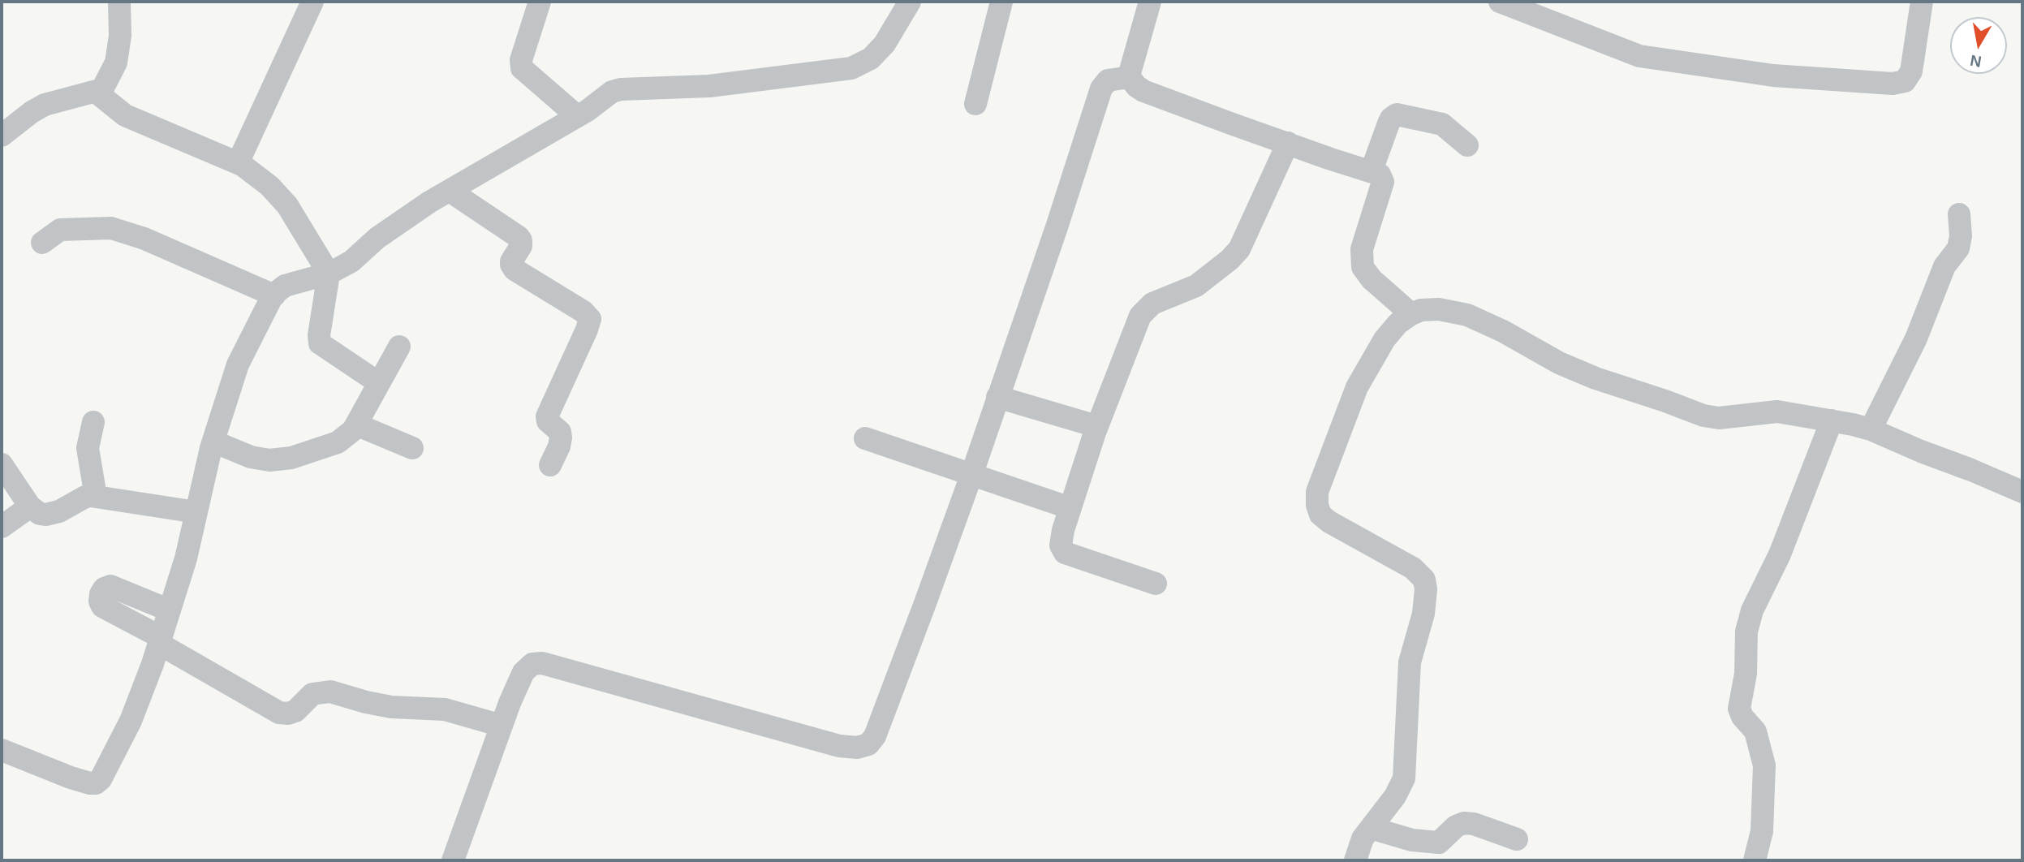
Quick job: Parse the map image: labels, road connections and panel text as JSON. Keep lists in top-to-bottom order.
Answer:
{
  "north": "bottom"
}
